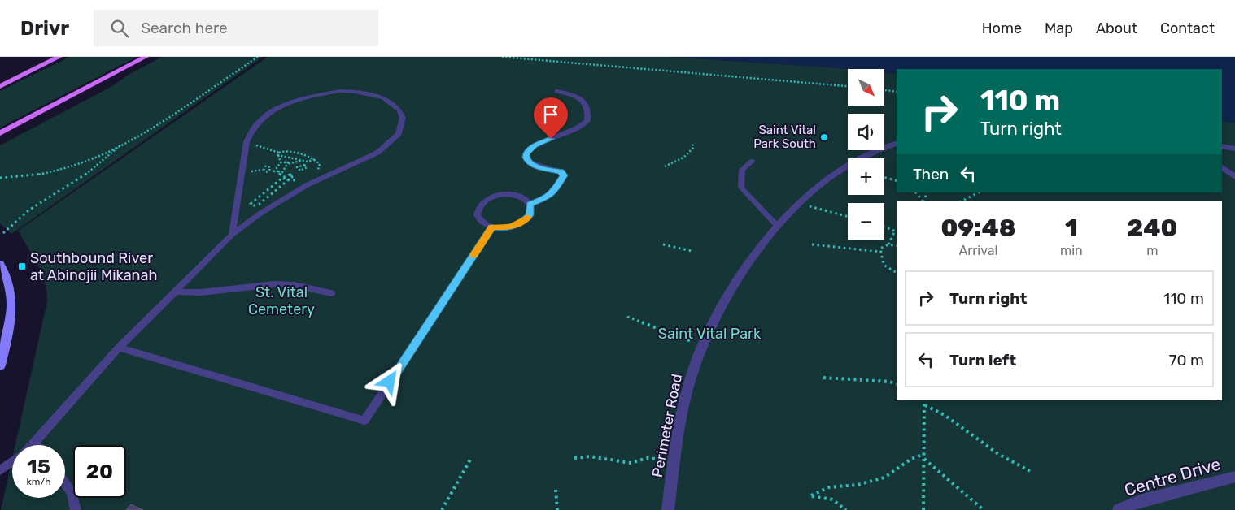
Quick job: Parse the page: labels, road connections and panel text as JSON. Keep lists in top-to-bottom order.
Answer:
{
  "streets": {
    "street": ["Perimeter Road", "Centre Drive"]
  },
  "parks": ["St. Vital Cemetery", "Saint Vital Park"],
  "places": {
    "other": ["Saint Vital Park South"],
    "transit": ["Southbound River at Abinojii Mikanah"]
  },
  "north": "bottom right",
  "page": {
    "header": "Drivr",
    "search": "Search here",
    "nav": [
      "Home",
      "Map",
      "About",
      "Contact"
    ],
    "map_buttons": ["+", "−"],
    "turn": ["110 m", "Turn right"],
    "then": "Then",
    "eta": [
      "09:48",
      "Arrival",
      "1",
      "min",
      "240",
      "m"
    ],
    "list": [
      {
        "name": "Turn right",
        "value": "110 m"
      },
      {
        "name": "Turn left",
        "value": "70 m"
      }
    ],
    "speed": "15 km/h",
    "limit": "20"
  }
}
